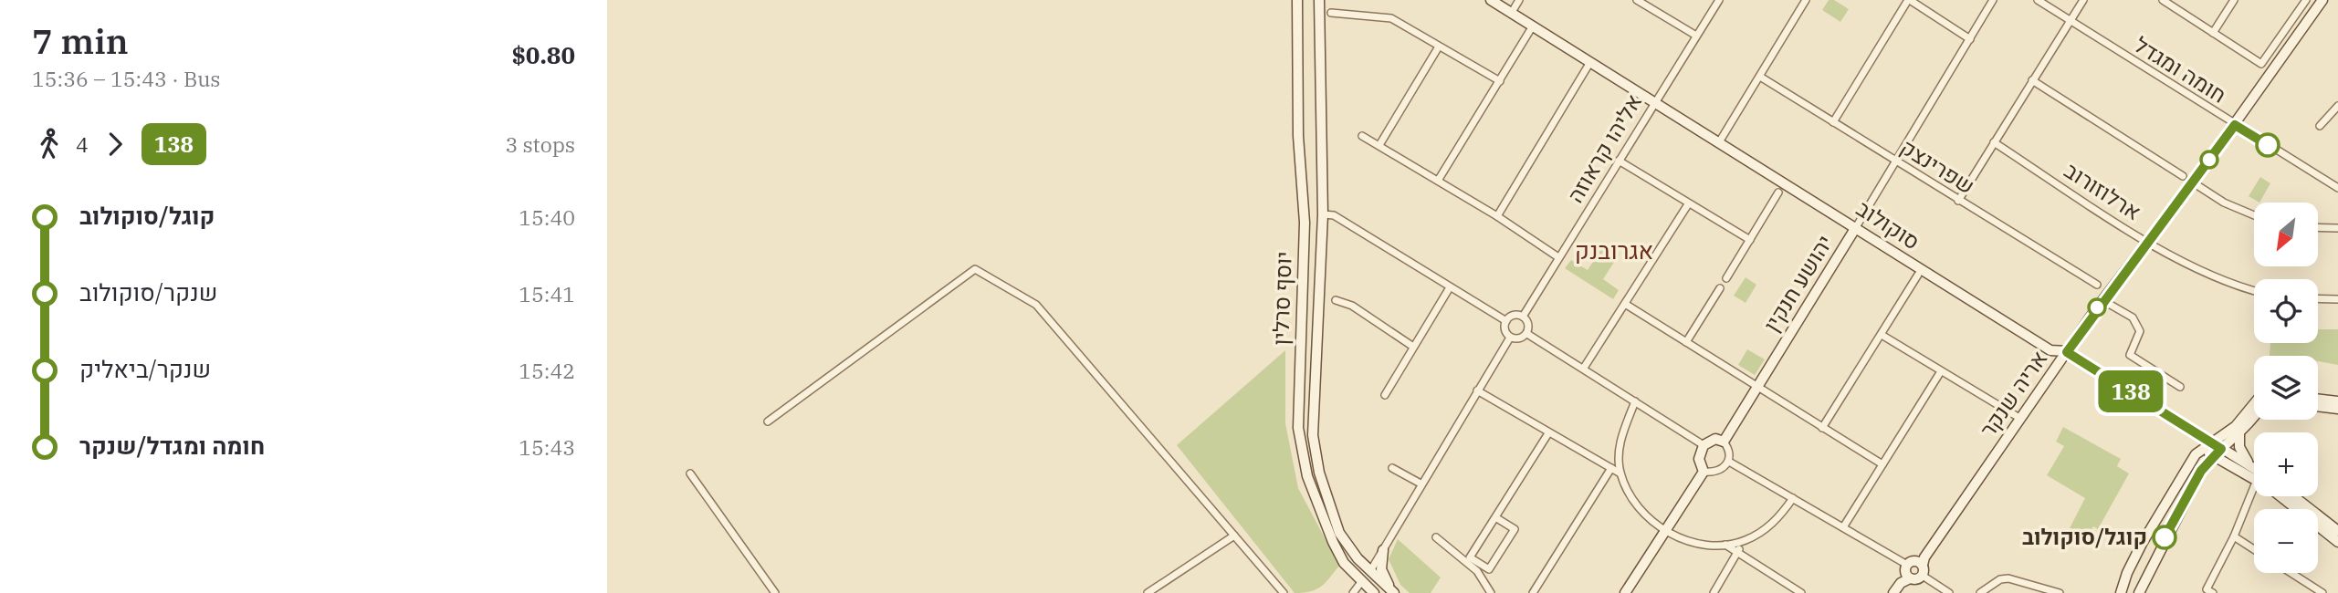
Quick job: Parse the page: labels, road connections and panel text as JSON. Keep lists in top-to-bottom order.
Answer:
{
  "streets": {
    "street": [
      "חומה ומגדל",
      "אליהו קראוזה",
      "שפרינצק",
      "ארלוזורוב",
      "סוקולוב",
      "יהושע חנקין",
      "יוסף סרלין",
      "אריה שנקר"
    ]
  },
  "crossings": [
    ["חומה ומגדל", "אריה שנקר"],
    ["אליהו קראוזה", "סוקולוב"],
    ["שפרינצק", "יהושע חנקין"],
    ["ארלוזורוב", "אריה שנקר"],
    ["סוקולוב", "יהושע חנקין"],
    ["סוקולוב", "אריה שנקר"]
  ],
  "districts": ["אגרובנק"],
  "places": ["קוגל/סוקולוב"],
  "lines": ["bus line 138"],
  "north": "bottom left",
  "page": {
    "heading": ["7 min", "15:36 – 15:43 · Bus", "$0.80"],
    "on_map": "138",
    "legs": ["4", "138", "3 stops"],
    "list": [
      {
        "name": "קוגל/סוקולוב",
        "value": "15:40"
      },
      {
        "name": "שנקר/סוקולוב",
        "value": "15:41"
      },
      {
        "name": "שנקר/ביאליק",
        "value": "15:42"
      },
      {
        "name": "חומה ומגדל/שנקר",
        "value": "15:43"
      }
    ],
    "map_buttons": ["+", "−"]
  }
}
